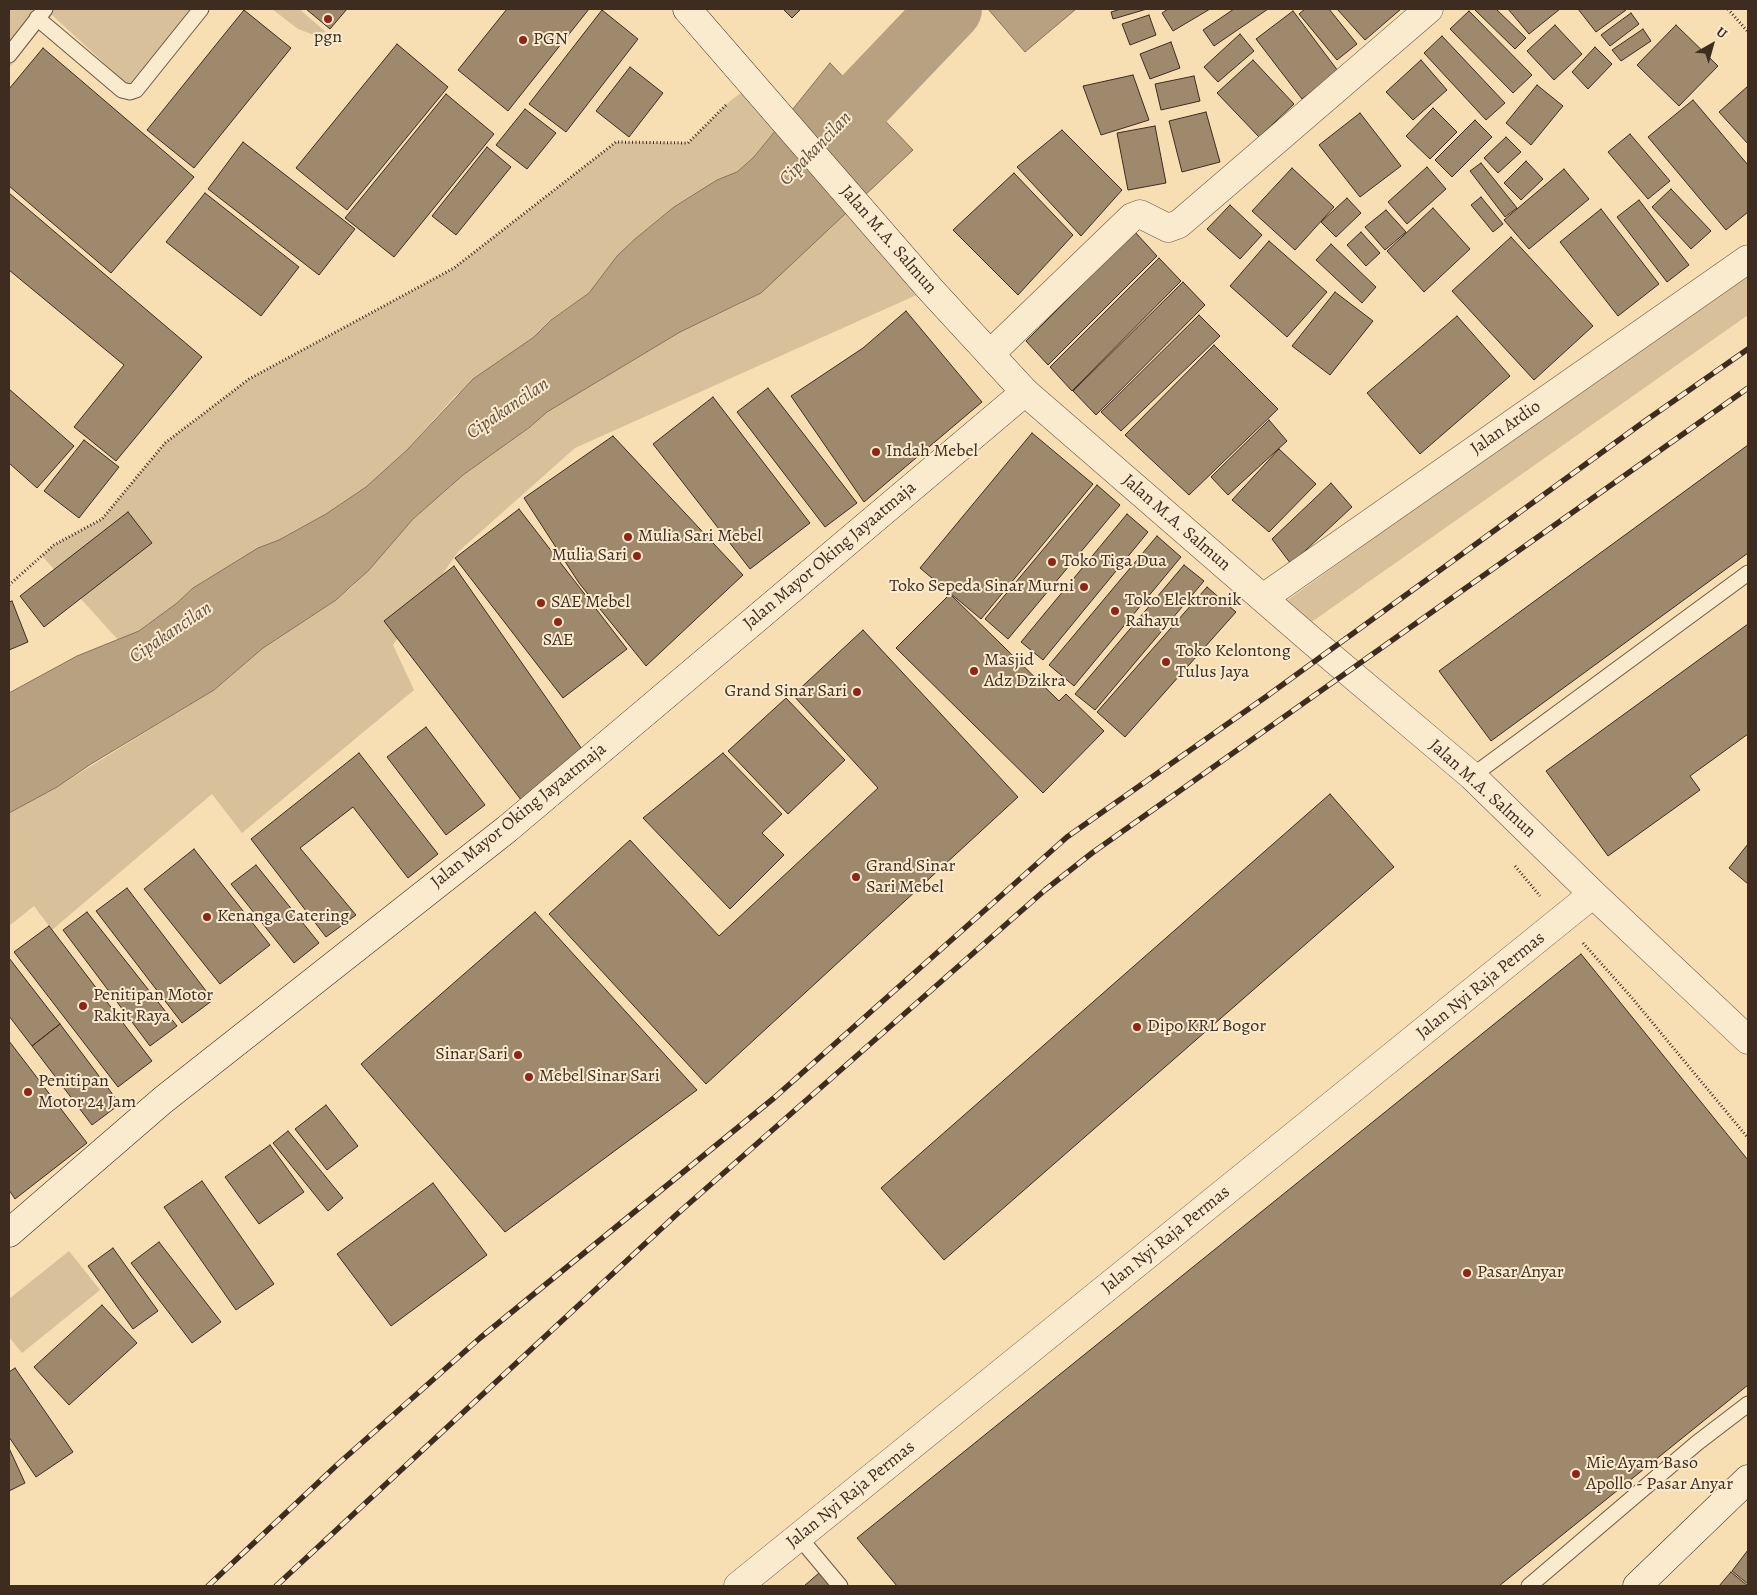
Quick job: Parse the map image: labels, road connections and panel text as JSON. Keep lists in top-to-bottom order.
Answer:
{
  "streets": {
    "street": [
      "Jalan M.A. Salmun",
      "Jalan Ardio",
      "Jalan Mayor Oking Jayaatmaja",
      "Jalan Nyi Raja Permas"
    ]
  },
  "crossings": [
    ["Jalan M.A. Salmun", "Jalan Ardio"],
    ["Jalan M.A. Salmun", "Jalan Mayor Oking Jayaatmaja"],
    ["Jalan M.A. Salmun", "Jalan Nyi Raja Permas"]
  ],
  "water": ["Cipakancilan"],
  "places": [
    "pgn",
    "PGN",
    "Indah Mebel",
    "Mulia Sari Mebel",
    "Mulia Sari",
    "Toko Tiga Dua",
    "Toko Sepeda Sinar Murni",
    "SAE Mebel",
    "Toko Elektronik Rahayu",
    "SAE",
    "Toko Kelontong Tulus Jaya",
    "Masjid Adz Dzikra",
    "Grand Sinar Sari",
    "Grand Sinar Sari Mebel",
    "Kenanga Catering",
    "Penitipan Motor Rakit Raya",
    "Dipo KRL Bogor",
    "Sinar Sari",
    "Mebel Sinar Sari",
    "Penitipan Motor 24 Jam",
    "Pasar Anyar",
    "Mie Ayam Baso Apollo - Pasar Anyar"
  ],
  "north": "top right"
}
